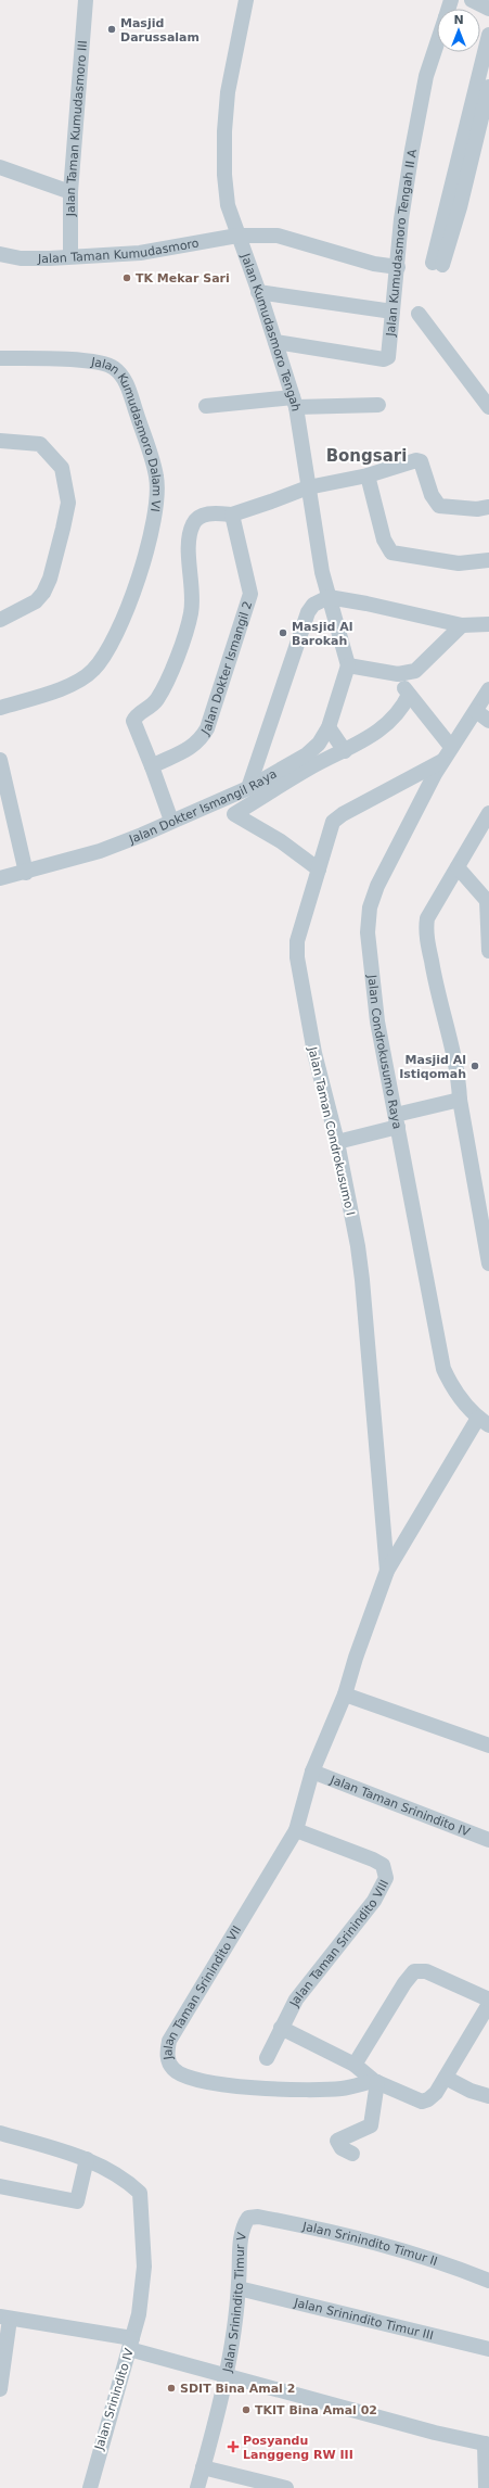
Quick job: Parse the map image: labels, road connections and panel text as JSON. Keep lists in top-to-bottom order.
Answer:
{
  "streets": {
    "street": [
      "Jalan Taman Kumudasmoro III",
      "Jalan Kumudasmoro Tengah II A",
      "Jalan Taman Kumudasmoro",
      "Jalan Kumudasmoro Tengah",
      "Jalan Kumudasmoro Dalam VI",
      "Jalan Dokter Ismangil 2",
      "Jalan Dokter Ismangil Raya",
      "Jalan Condrokusumo Raya",
      "Jalan Taman Condrokusumo I",
      "Jalan Taman Srinindito IV",
      "Jalan Taman Srinindito VIII",
      "Jalan Taman Srinindito VII",
      "Jalan Srinindito Timur II",
      "Jalan Srinindito Timur V",
      "Jalan Srinindito Timur III",
      "Jalan Srinindito IV"
    ]
  },
  "crossings": [
    ["Jalan Taman Kumudasmoro III", "Jalan Taman Kumudasmoro"],
    ["Jalan Kumudasmoro Tengah II A", "Jalan Taman Kumudasmoro"],
    ["Jalan Kumudasmoro Tengah II A", "Jalan Kumudasmoro Tengah"],
    ["Jalan Taman Kumudasmoro", "Jalan Kumudasmoro Tengah"],
    ["Jalan Kumudasmoro Tengah", "Jalan Dokter Ismangil Raya"],
    ["Jalan Condrokusumo Raya", "Jalan Taman Condrokusumo I"],
    ["Jalan Taman Condrokusumo I", "Jalan Taman Srinindito VII"],
    ["Jalan Taman Srinindito IV", "Jalan Taman Srinindito VII"],
    ["Jalan Taman Srinindito VIII", "Jalan Taman Srinindito VII"],
    ["Jalan Srinindito Timur II", "Jalan Srinindito Timur V"],
    ["Jalan Srinindito Timur V", "Jalan Srinindito Timur III"]
  ],
  "districts": ["Bongsari"],
  "places": {
    "other": [
      "Masjid Darussalam",
      "TK Mekar Sari",
      "Masjid Al Barokah",
      "Masjid Al Istiqomah",
      "SDIT Bina Amal 2",
      "TKIT Bina Amal 02"
    ],
    "health": ["Posyandu Langgeng RW III"]
  },
  "north": "top"
}
